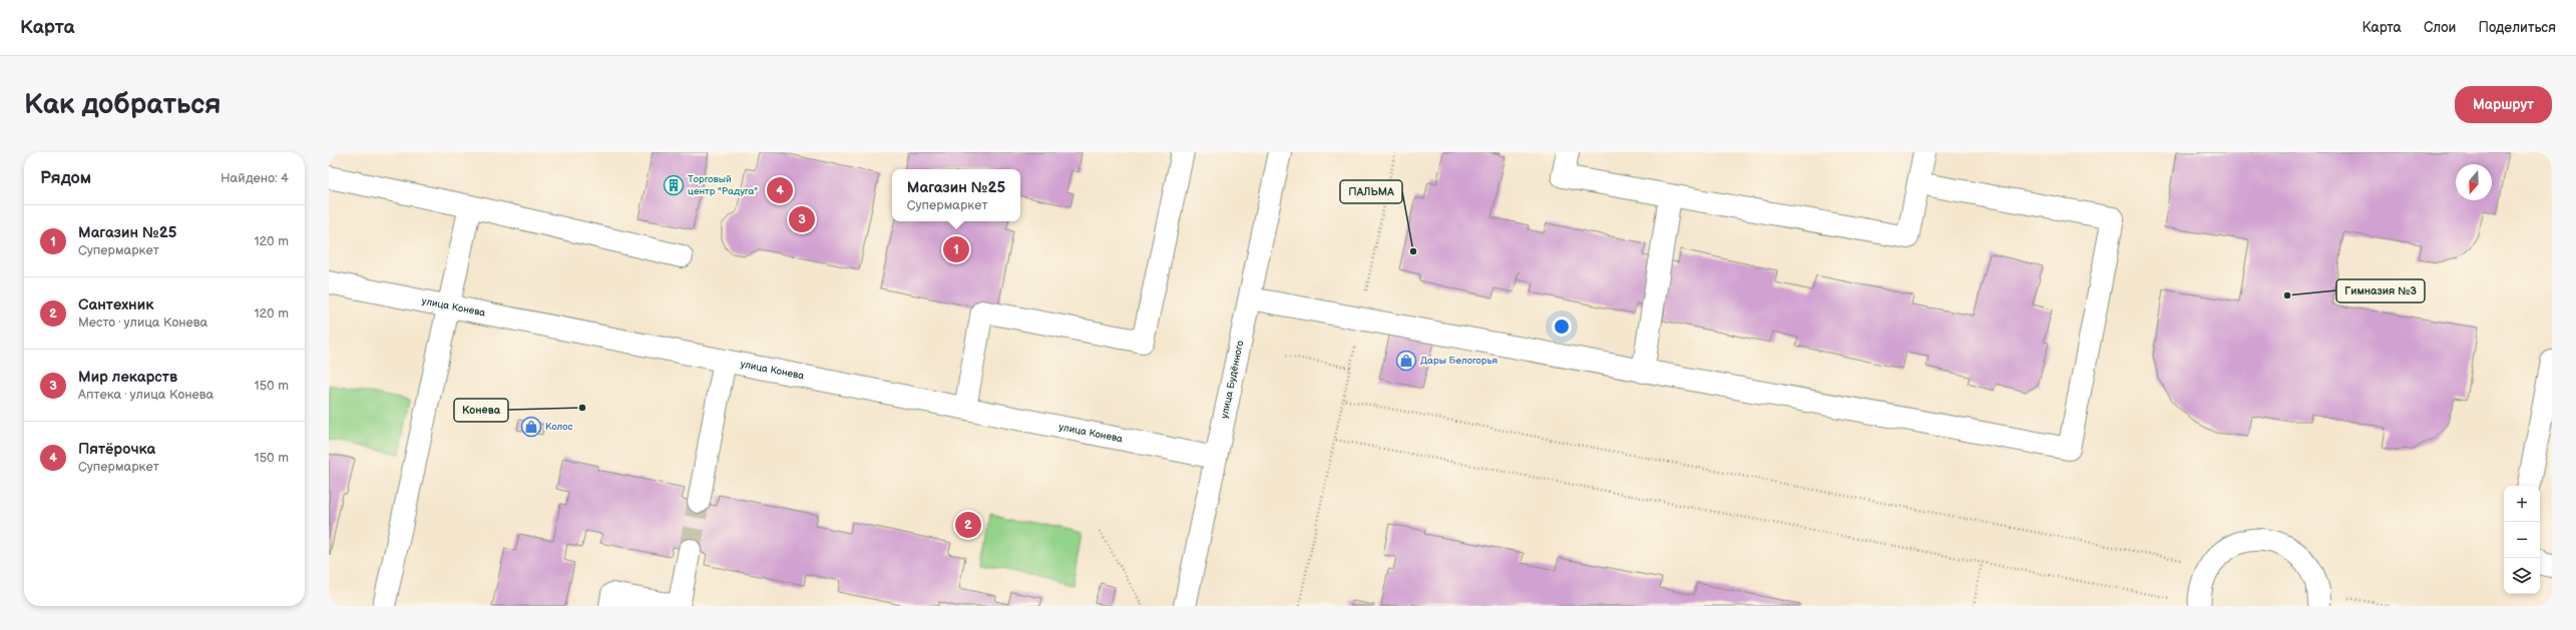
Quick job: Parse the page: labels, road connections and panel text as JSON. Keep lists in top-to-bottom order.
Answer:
{
  "streets": {
    "street": ["улица Конева", "улица Будённого"]
  },
  "crossings": [
    ["улица Конева", "улица Будённого"]
  ],
  "places": {
    "building": ["Торговый центр \"Радуга\""],
    "other": ["ПАЛЬМА", "Гимназия №3", "Конева"],
    "shop": ["Дары Белогорья", "Колос"]
  },
  "north": "bottom",
  "page": {
    "header": "Карта",
    "nav": ["Карта", "Слои", "Поделиться"],
    "buttons": "Маршрут",
    "title": "Как добраться",
    "heading": ["Рядом", "Найдено: 4"],
    "popup": ["Магазин №25", "Супермаркет"],
    "pins": [
      "4",
      "3",
      "1",
      "2"
    ],
    "list": [
      {
        "mark": "1",
        "name": "Магазин №25",
        "note": "Супермаркет",
        "value": "120 m"
      },
      {
        "mark": "2",
        "name": "Сантехник",
        "note": "Место · улица Конева",
        "value": "120 m"
      },
      {
        "mark": "3",
        "name": "Мир лекарств",
        "note": "Аптека · улица Конева",
        "value": "150 m"
      },
      {
        "mark": "4",
        "name": "Пятёрочка",
        "note": "Супермаркет",
        "value": "150 m"
      }
    ],
    "map_buttons": ["+", "−"]
  }
}
